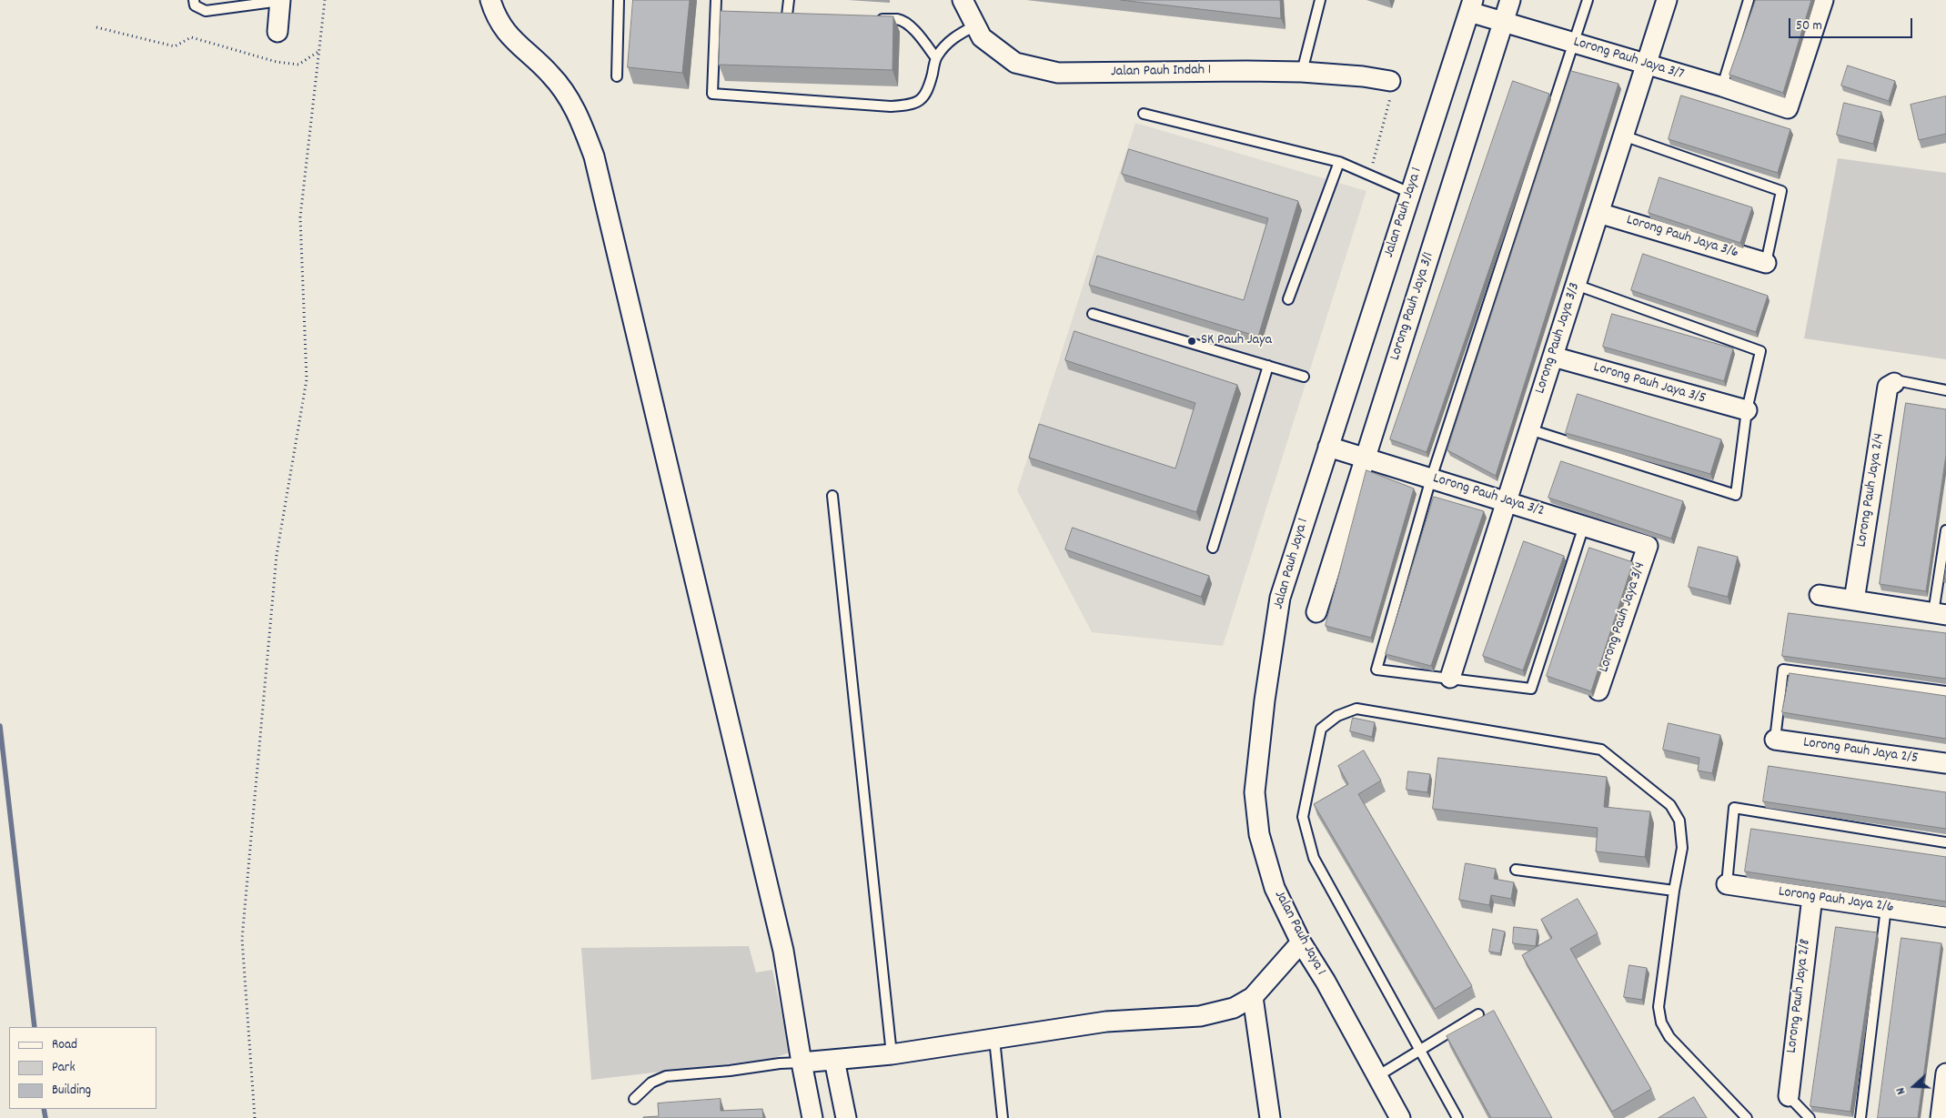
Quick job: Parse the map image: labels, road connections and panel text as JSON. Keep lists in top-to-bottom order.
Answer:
{
  "streets": {
    "street": [
      "Lorong Pauh Jaya 3/7",
      "Jalan Pauh Indah 1",
      "Jalan Pauh Jaya 1",
      "Lorong Pauh Jaya 3/6",
      "Lorong Pauh Jaya 3/1",
      "Lorong Pauh Jaya 3/3",
      "Lorong Pauh Jaya 3/5",
      "Lorong Pauh Jaya 2/4",
      "Lorong Pauh Jaya 3/2",
      "Lorong Pauh Jaya 3/4",
      "Lorong Pauh Jaya 2/5",
      "Lorong Pauh Jaya 2/6",
      "Lorong Pauh Jaya 2/8"
    ]
  },
  "crossings": [
    ["Lorong Pauh Jaya 3/7", "Jalan Pauh Jaya 1"],
    ["Lorong Pauh Jaya 3/7", "Lorong Pauh Jaya 3/1"],
    ["Lorong Pauh Jaya 3/7", "Lorong Pauh Jaya 3/3"],
    ["Jalan Pauh Jaya 1", "Lorong Pauh Jaya 3/2"],
    ["Lorong Pauh Jaya 3/6", "Lorong Pauh Jaya 3/3"],
    ["Lorong Pauh Jaya 3/1", "Lorong Pauh Jaya 3/2"],
    ["Lorong Pauh Jaya 3/3", "Lorong Pauh Jaya 3/5"],
    ["Lorong Pauh Jaya 3/3", "Lorong Pauh Jaya 3/2"],
    ["Lorong Pauh Jaya 3/2", "Lorong Pauh Jaya 3/4"],
    ["Lorong Pauh Jaya 2/6", "Lorong Pauh Jaya 2/8"]
  ],
  "places": ["SK Pauh Jaya"],
  "legend": ["Road", "Park", "Building"],
  "scale_bar": "50 m",
  "north": "left"
}
